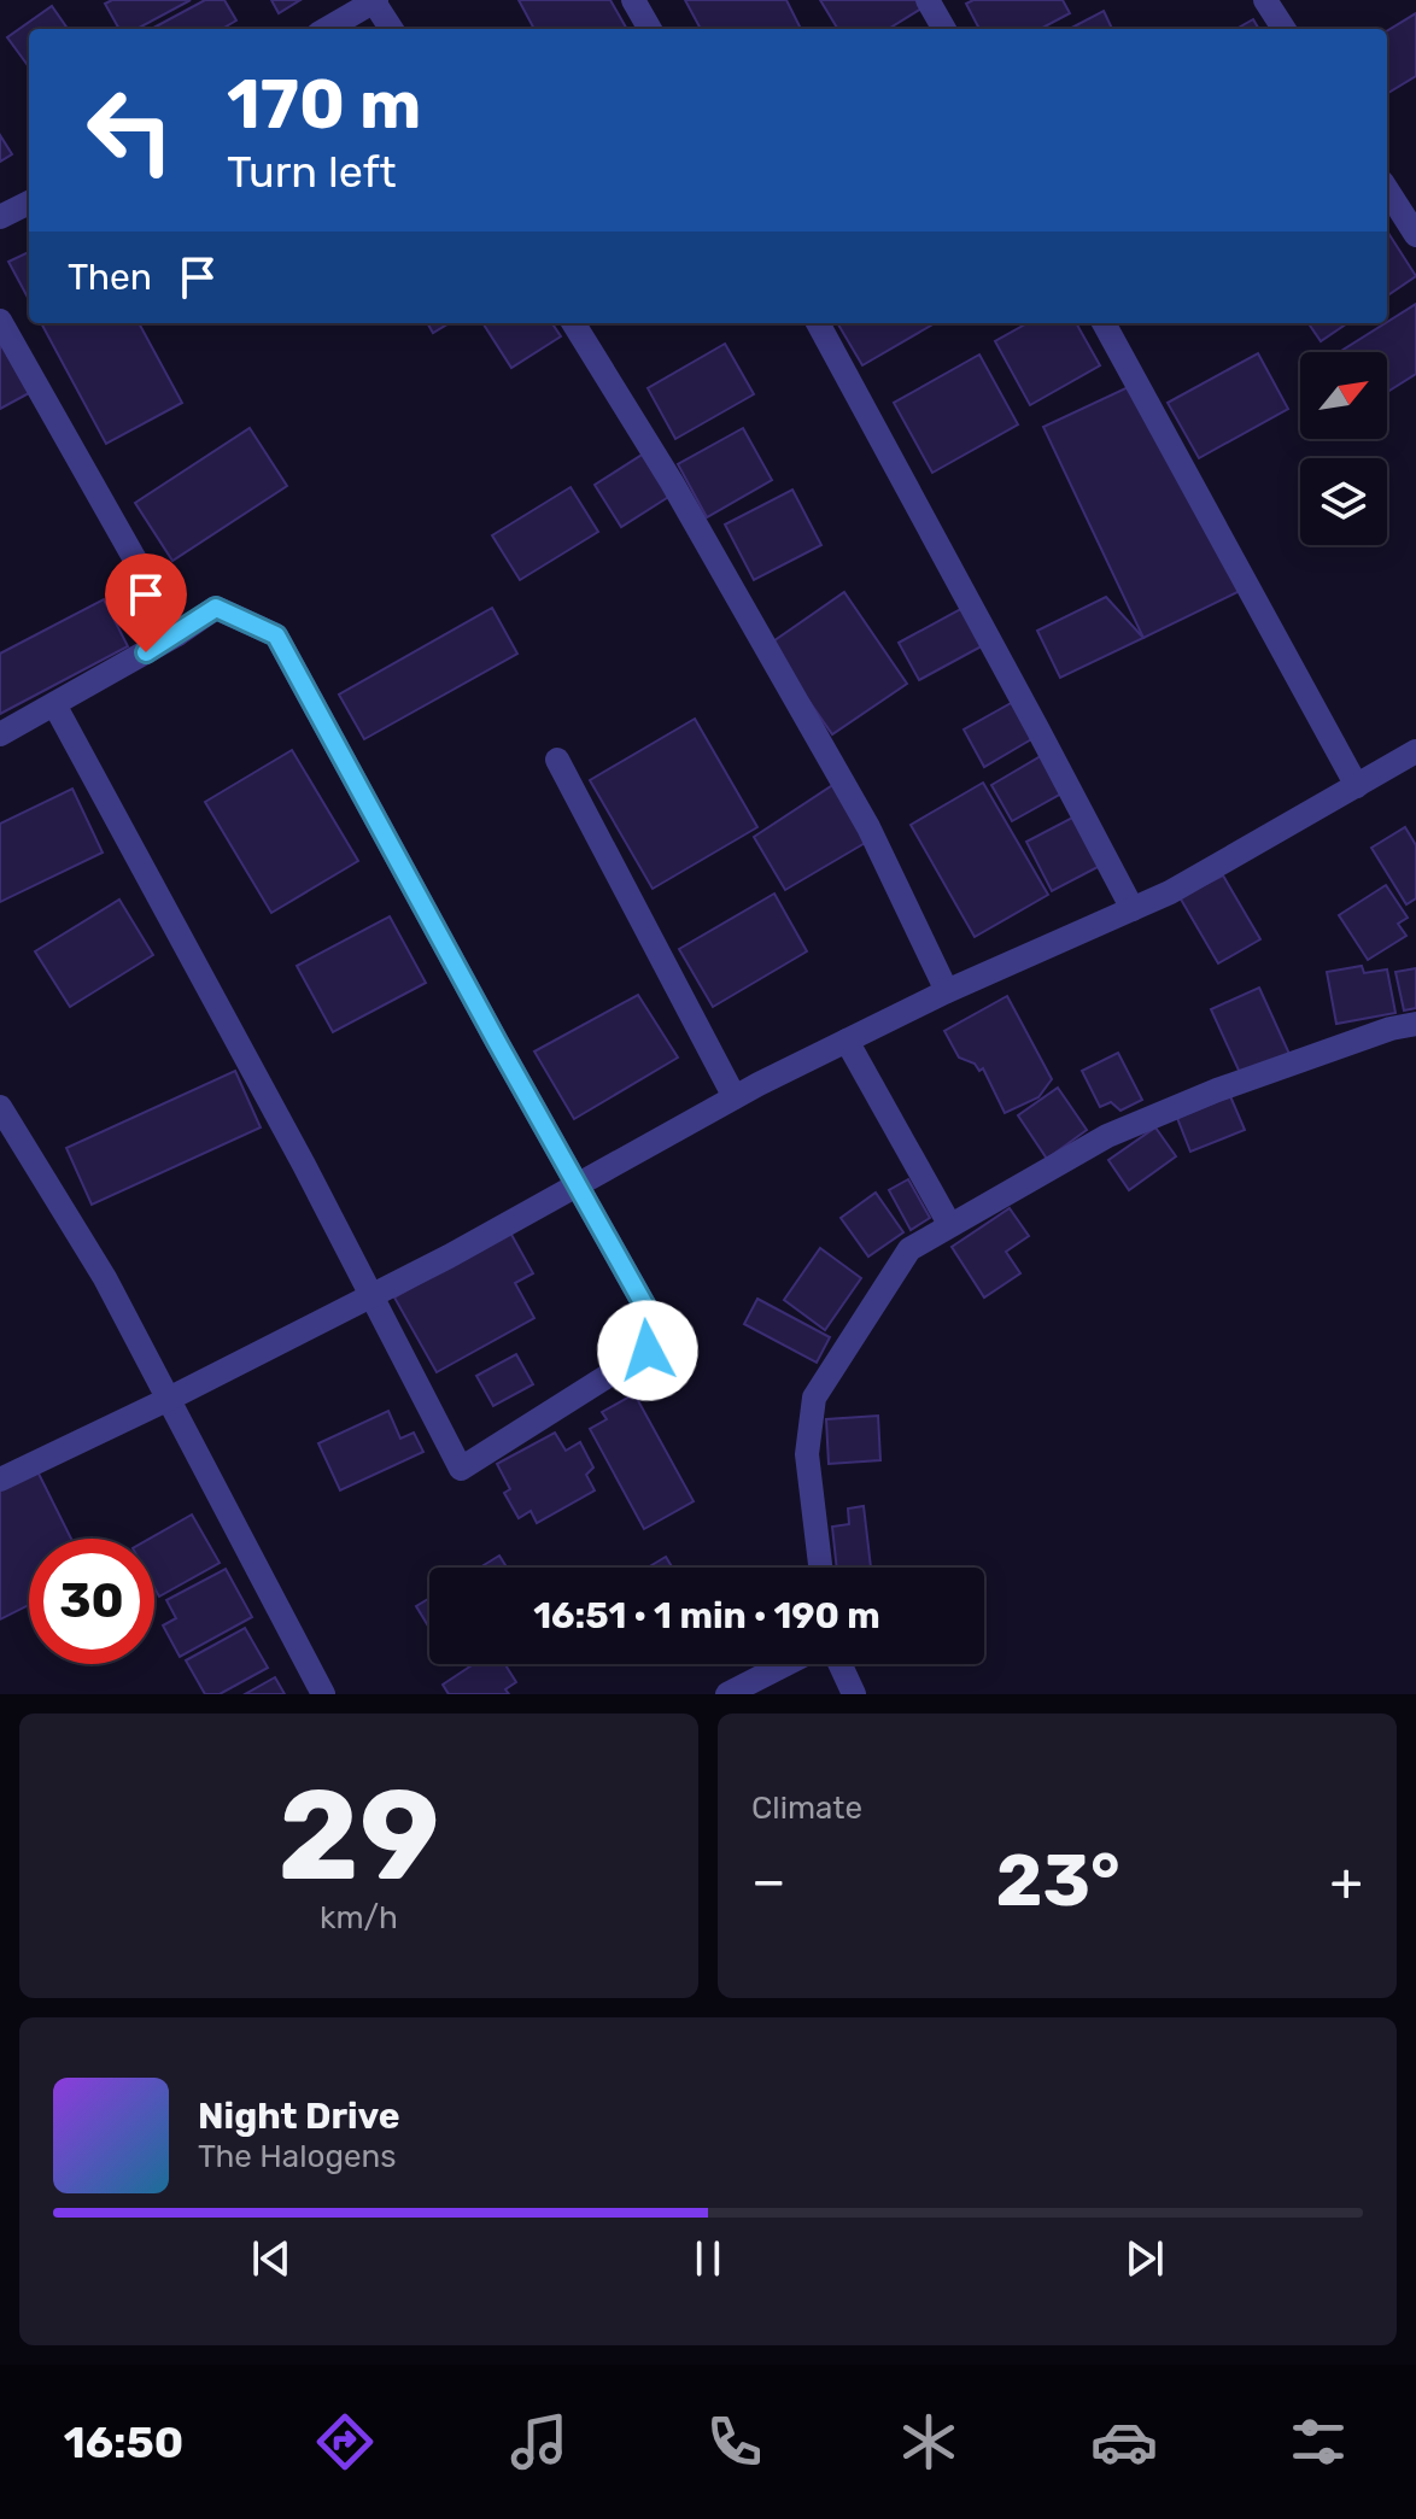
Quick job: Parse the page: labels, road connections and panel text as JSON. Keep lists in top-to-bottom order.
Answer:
{
  "north": "top right",
  "page": {
    "turn": ["170 m", "Turn left"],
    "then": "Then",
    "limit": "30",
    "trip": "16:51 · 1 min · 190 m",
    "tile": [
      ["29", "km/h"],
      "Climate"
    ],
    "heat": ["−", "23°", "+"],
    "song": ["Night Drive", "The Halogens"],
    "tabs": "16:50"
  }
}
